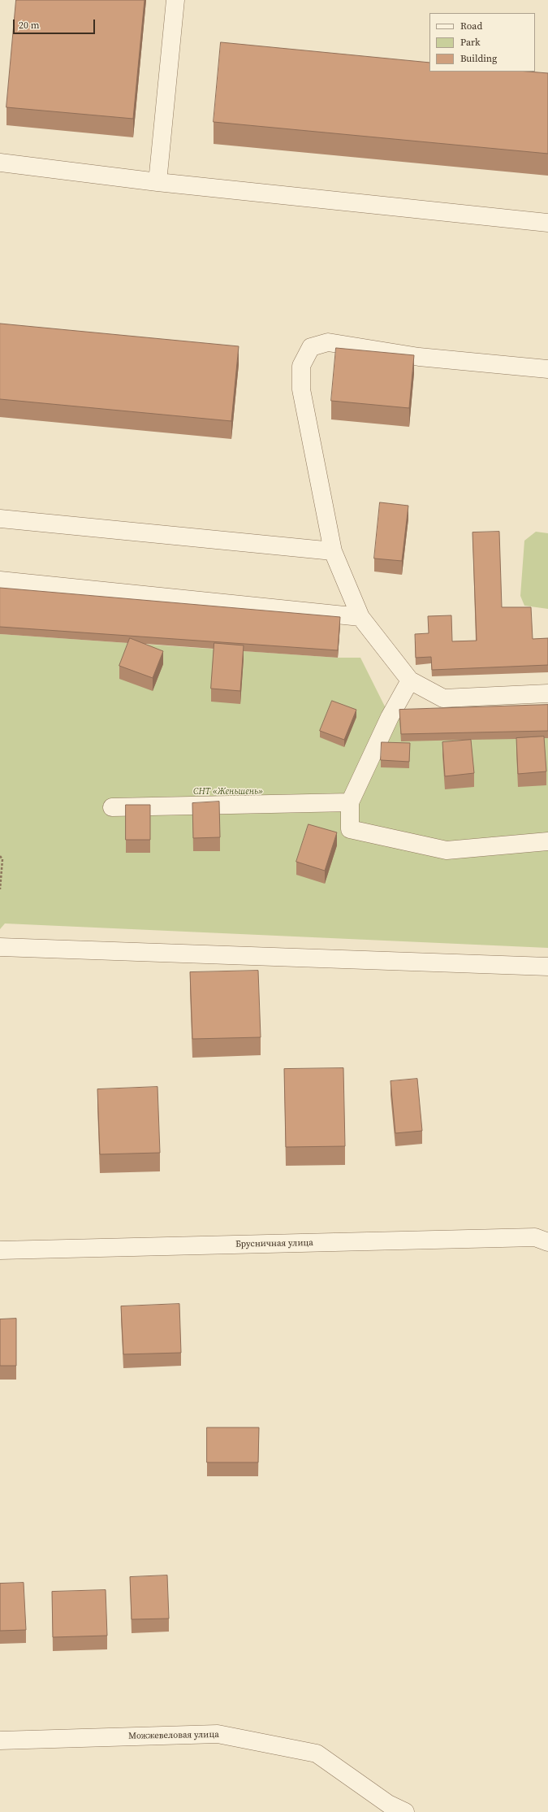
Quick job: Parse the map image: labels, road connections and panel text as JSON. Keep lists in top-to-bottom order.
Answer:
{
  "streets": {
    "street": ["Брусничная улица", "Можжевеловая улица"]
  },
  "parks": ["СНТ «Женьшень»"],
  "legend": ["Road", "Park", "Building"],
  "scale_bar": "20 m"
}
